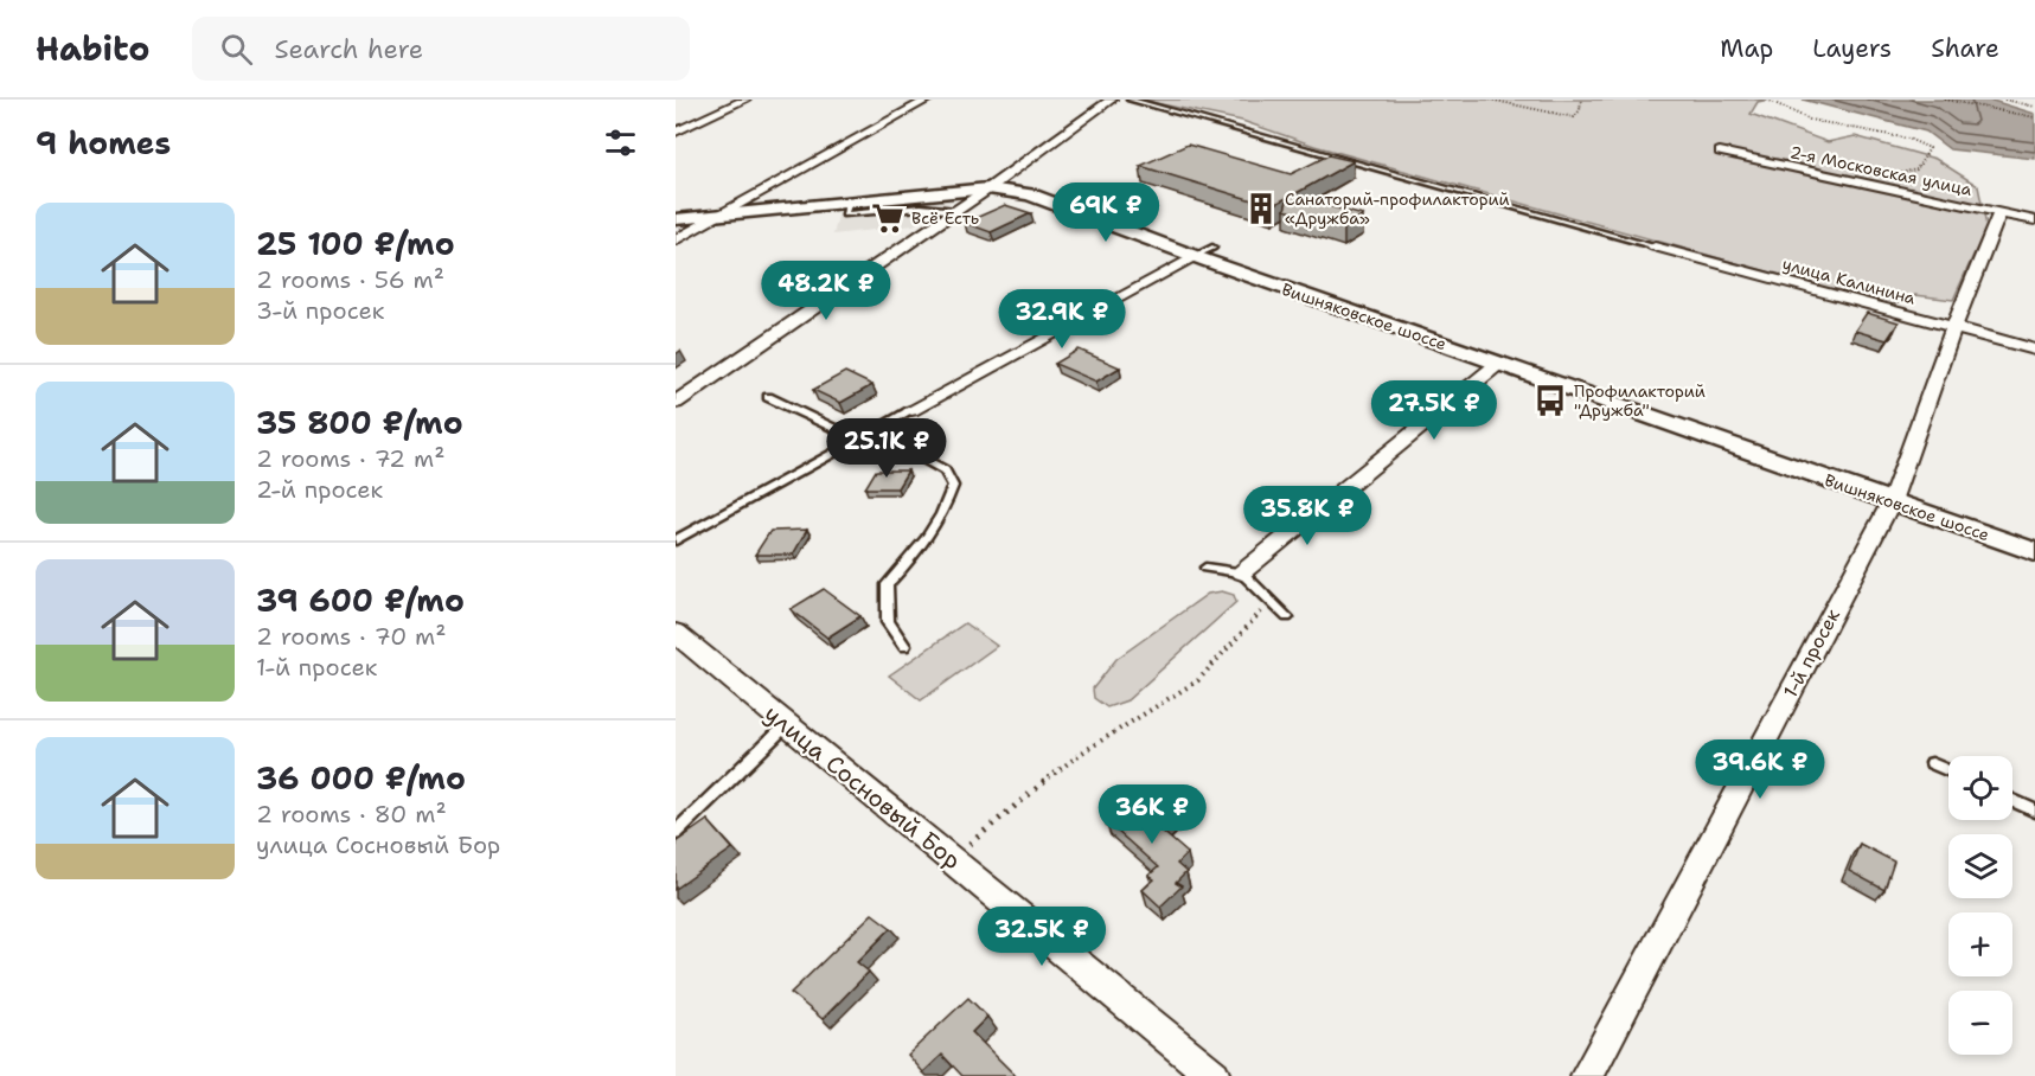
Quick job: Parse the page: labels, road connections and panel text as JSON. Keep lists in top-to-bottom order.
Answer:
{
  "streets": {
    "street": [
      "2-я Московская улица",
      "улица Калинина",
      "Вишняковское шоссе",
      "1-й просек",
      "улица Сосновый Бор"
    ]
  },
  "crossings": [
    ["2-я Московская улица", "1-й просек"],
    ["улица Калинина", "1-й просек"],
    ["Вишняковское шоссе", "1-й просек"]
  ],
  "places": {
    "building": ["Санаторий-профилакторий «Дружба»"],
    "supermarket": ["Всё Есть"],
    "bus stop": ["Профилакторий \"Дружба\""]
  },
  "page": {
    "header": "Habito",
    "search": "Search here",
    "nav": ["Map", "Layers", "Share"],
    "heading": "9 homes",
    "price": [
      "69K ₽",
      "48.2K ₽",
      "32.9K ₽",
      "27.5K ₽",
      "25.1K ₽",
      "35.8K ₽",
      "39.6K ₽",
      "36K ₽",
      "32.5K ₽"
    ],
    "list": [
      {
        "name": "25 100 ₽/mo",
        "note": "2 rooms · 56 m² · 3-й просек"
      },
      {
        "name": "35 800 ₽/mo",
        "note": "2 rooms · 72 m² · 2-й просек"
      },
      {
        "name": "39 600 ₽/mo",
        "note": "2 rooms · 70 m² · 1-й просек"
      },
      {
        "name": "36 000 ₽/mo",
        "note": "2 rooms · 80 m² · улица Сосновый Бор"
      }
    ],
    "map_buttons": ["+", "−"]
  }
}
